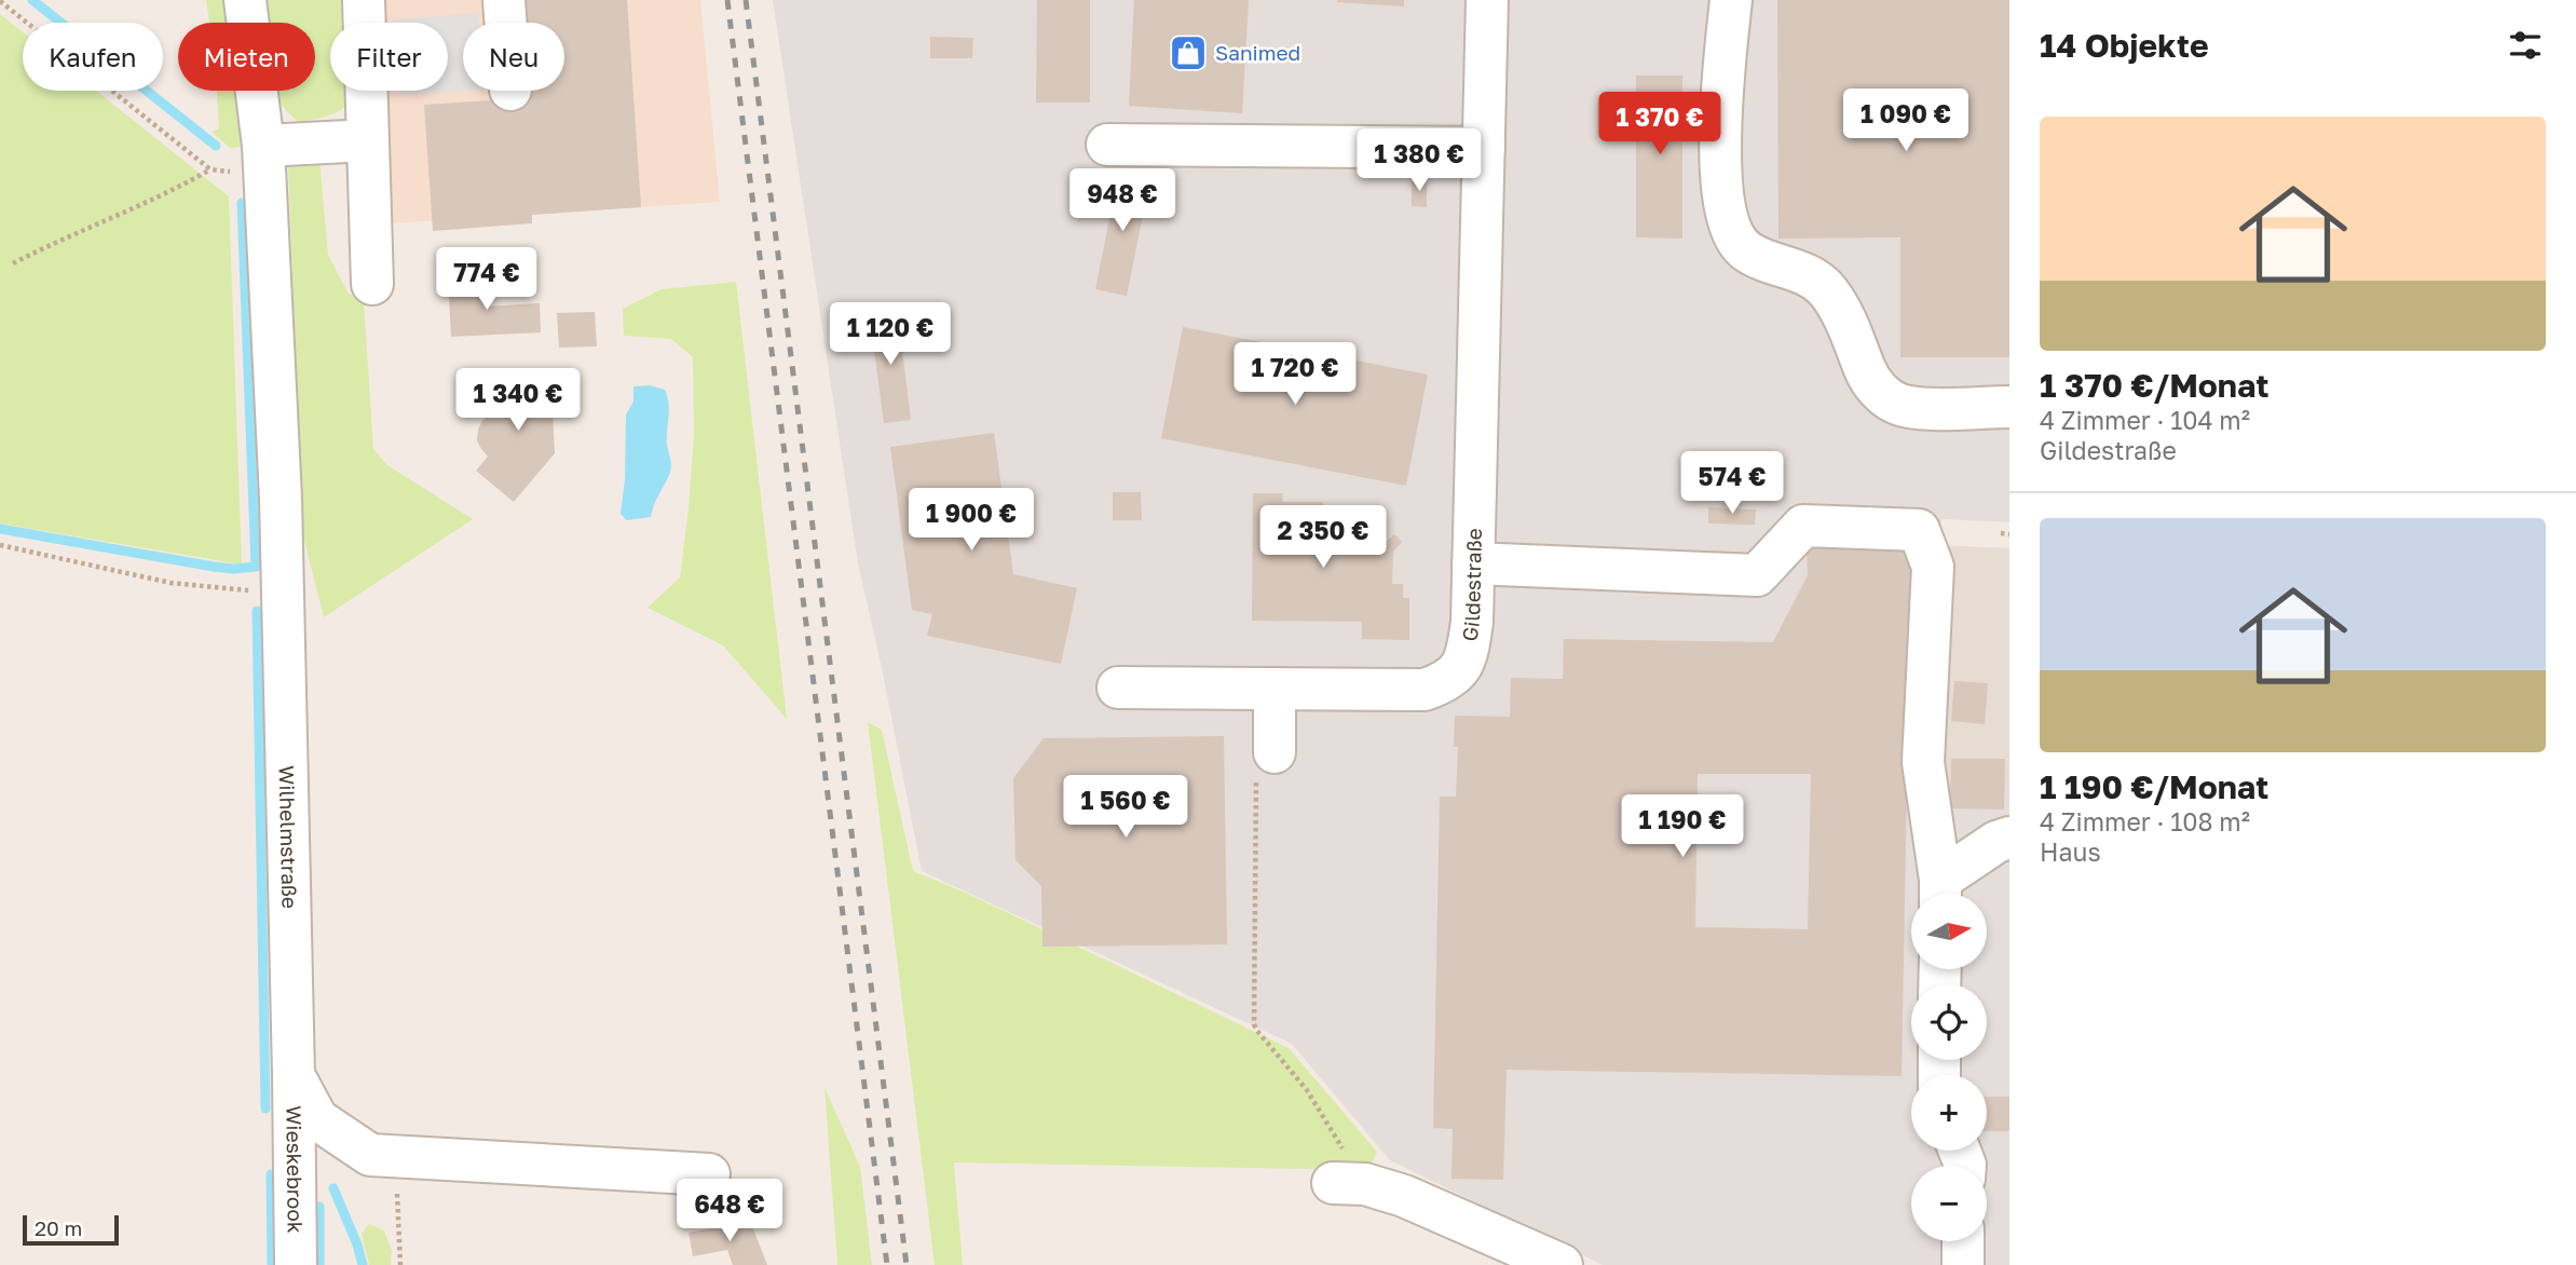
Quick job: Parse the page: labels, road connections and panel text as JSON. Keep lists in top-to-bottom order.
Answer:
{
  "streets": {
    "street": ["Gildestraße", "Wilhelmstraße", "Wieskebrook"]
  },
  "crossings": [
    ["Wilhelmstraße", "Wieskebrook"]
  ],
  "places": {
    "shop": ["Sanimed"]
  },
  "scale_bar": "20 m",
  "north": "right",
  "page": {
    "heading": "14 Objekte",
    "chip": [
      "Kaufen",
      "Mieten",
      "Filter",
      "Neu"
    ],
    "price": [
      "1 090 €",
      "1 370 €",
      "1 380 €",
      "948 €",
      "774 €",
      "1 120 €",
      "1 720 €",
      "1 340 €",
      "574 €",
      "1 900 €",
      "2 350 €",
      "1 560 €",
      "1 190 €",
      "648 €"
    ],
    "list": [
      {
        "name": "1 370 €/Monat",
        "note": "4 Zimmer · 104 m² · Gildestraße"
      },
      {
        "name": "1 190 €/Monat",
        "note": "4 Zimmer · 108 m² · Haus"
      }
    ],
    "map_buttons": ["+", "−"],
    "scale": "20 m"
  }
}
